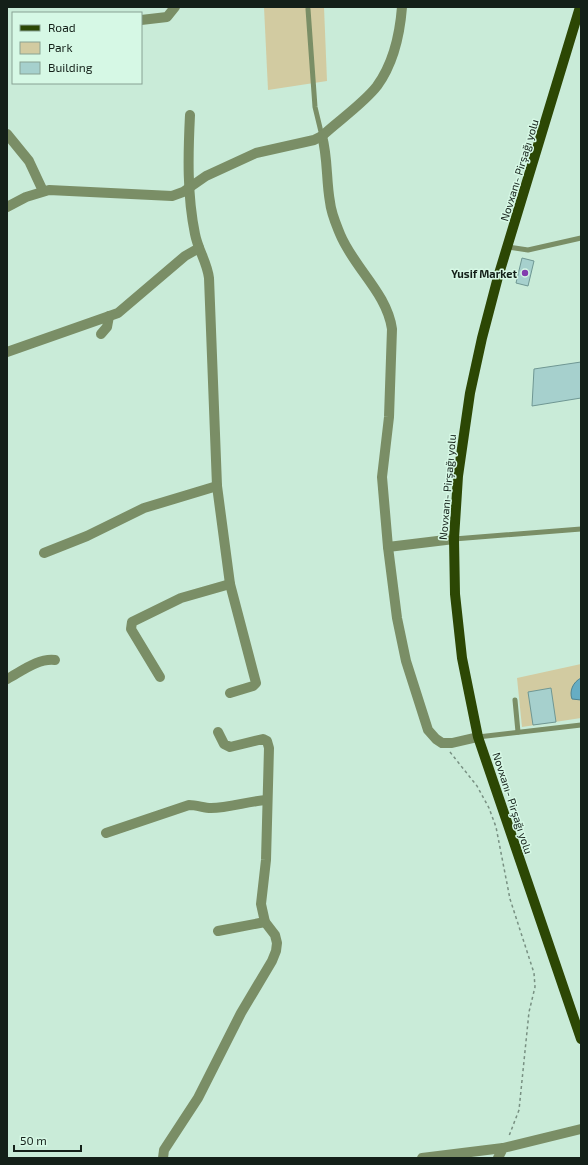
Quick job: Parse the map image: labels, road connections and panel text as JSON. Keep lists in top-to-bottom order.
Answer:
{
  "streets": {
    "main road": ["Novxanı- Pirşağı yolu"]
  },
  "places": ["Yusif Market"],
  "legend": ["Road", "Park", "Building"],
  "scale_bar": "50 m"
}
